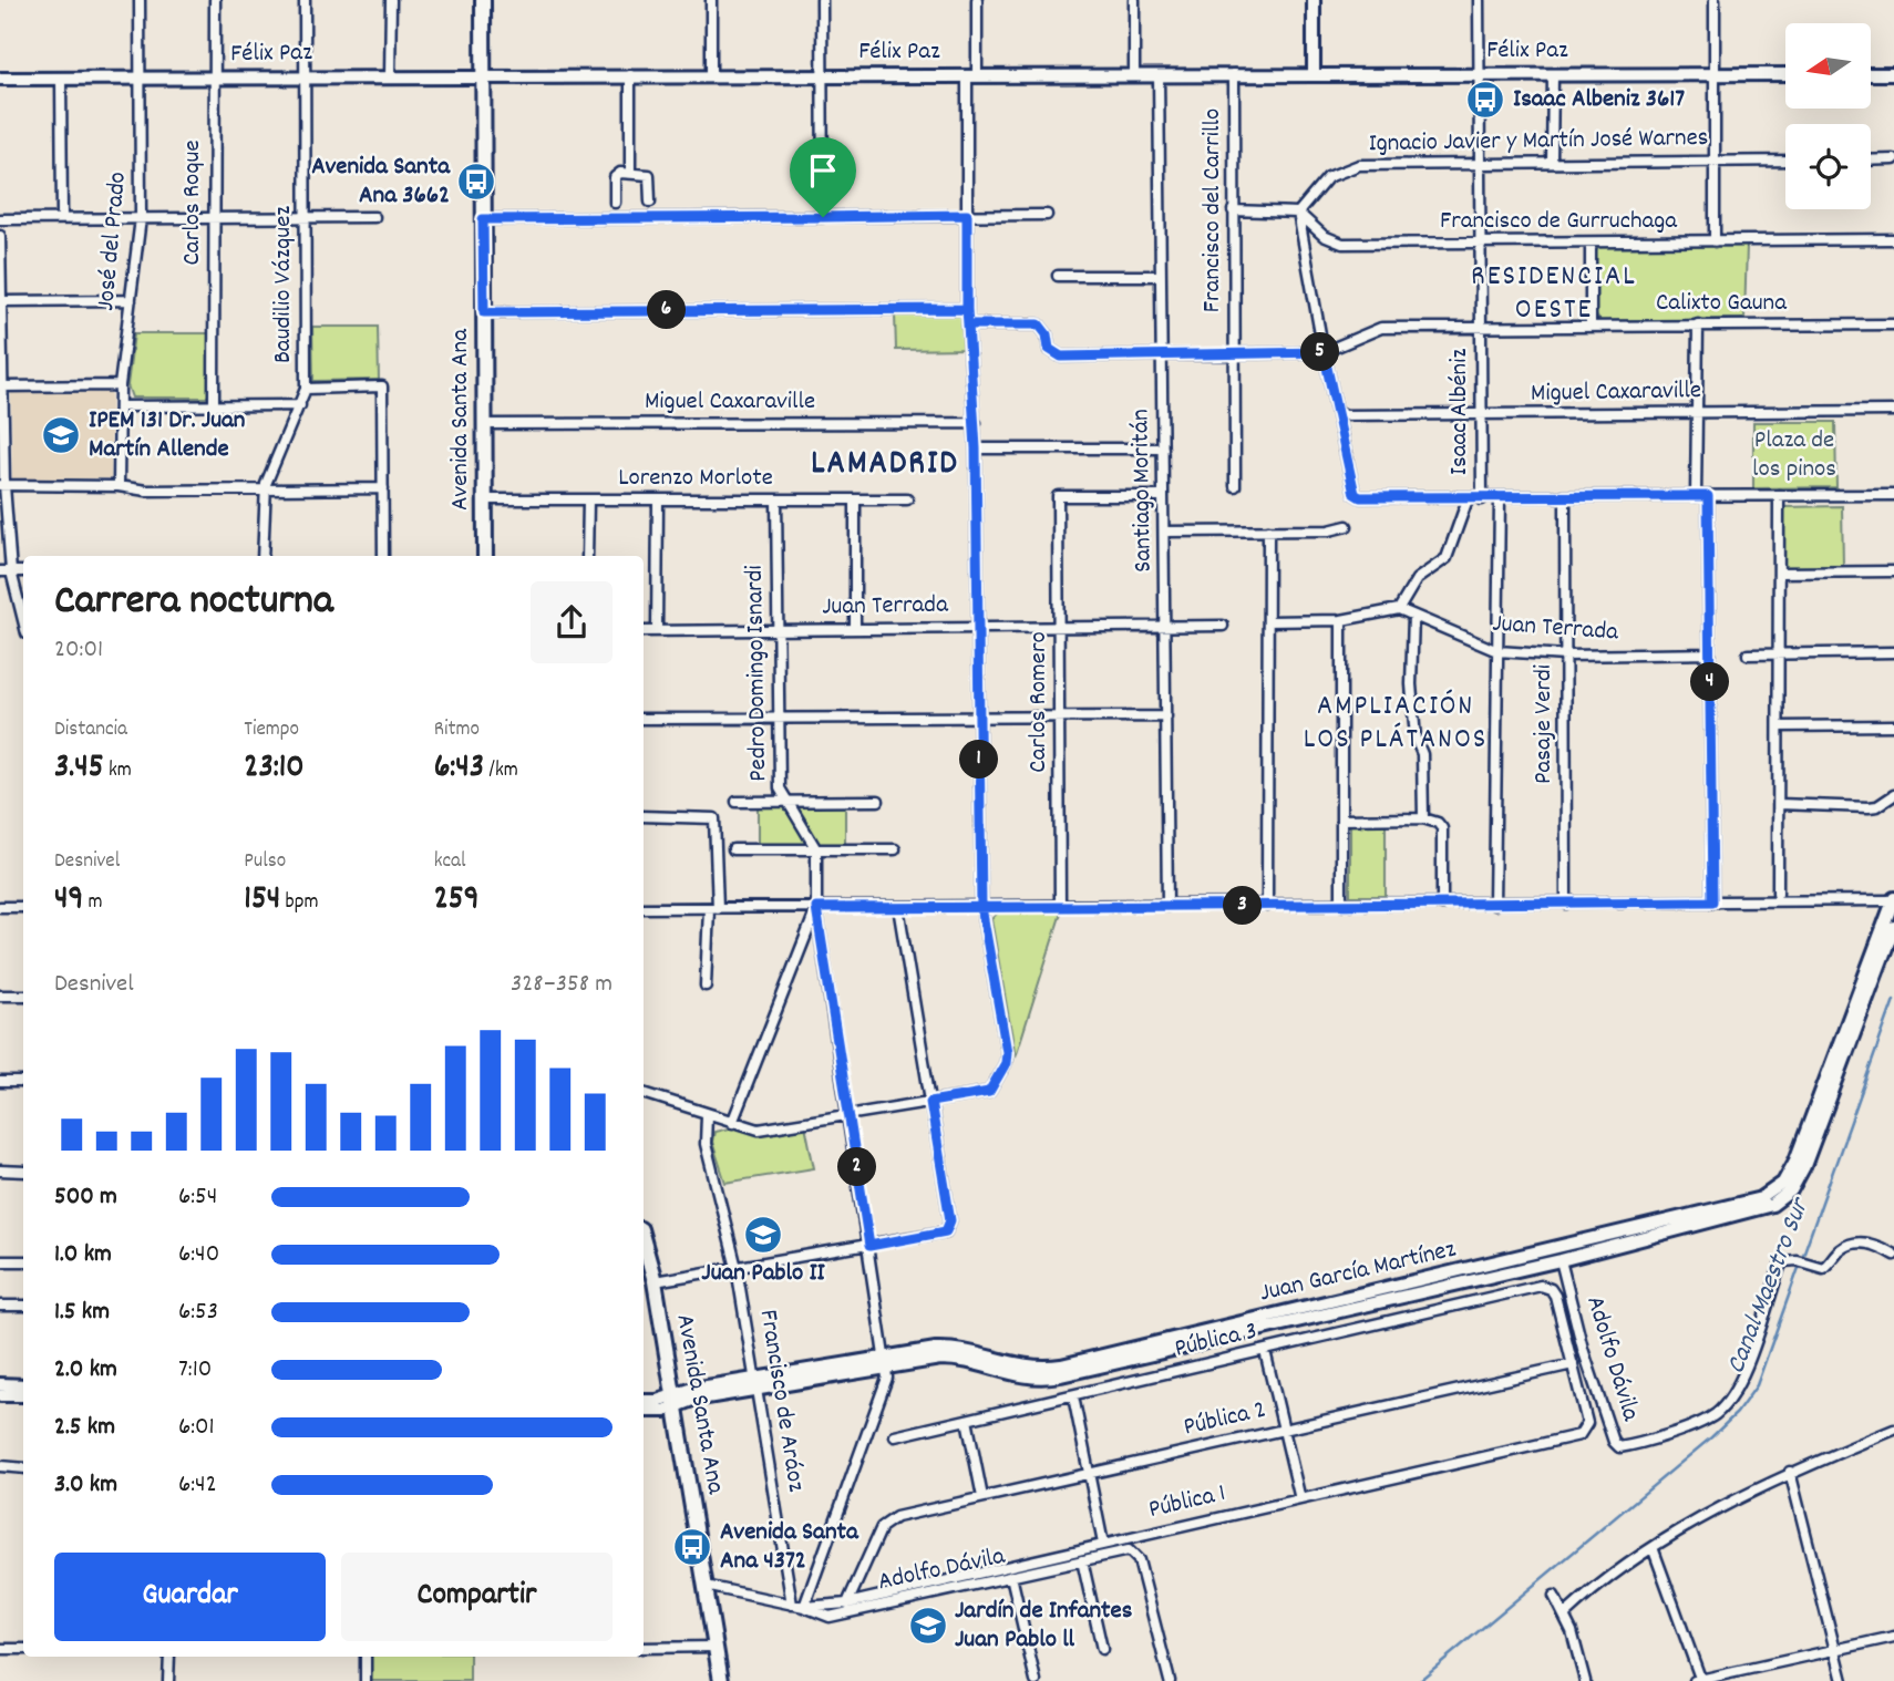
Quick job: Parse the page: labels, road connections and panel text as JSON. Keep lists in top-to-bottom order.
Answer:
{
  "streets": {
    "main road": ["Félix Paz", "Avenida Santa Ana", "Juan García Martínez"],
    "street": [
      "Ignacio Javier y Martín José Warnes",
      "Carlos Roque",
      "Francisco del Carrillo",
      "Francisco de Gurruchaga",
      "José del Prado",
      "Baudilio Vázquez",
      "Calixto Gauna",
      "Miguel Caxaraville",
      "Isaac Albéniz",
      "Lorenzo Morlote",
      "Santiago Moritán",
      "Juan Terrada",
      "Pedro Domingo Isnardi",
      "Carlos Romero",
      "Pasaje Verdi",
      "Pública 3",
      "Adolfo Dávila",
      "Francisco de Aráoz",
      "Pública 2",
      "Pública 1"
    ]
  },
  "crossings": [
    ["Félix Paz", "Carlos Roque"],
    ["Félix Paz", "Francisco del Carrillo"],
    ["Félix Paz", "José del Prado"],
    ["Félix Paz", "Baudilio Vázquez"],
    ["Félix Paz", "Isaac Albéniz"],
    ["Félix Paz", "Avenida Santa Ana"],
    ["Félix Paz", "Santiago Moritán"],
    ["Ignacio Javier y Martín José Warnes", "Francisco de Gurruchaga"],
    ["Ignacio Javier y Martín José Warnes", "Isaac Albéniz"],
    ["Francisco del Carrillo", "Calixto Gauna"],
    ["Francisco de Gurruchaga", "Isaac Albéniz"],
    ["Calixto Gauna", "Isaac Albéniz"],
    ["Calixto Gauna", "Santiago Moritán"],
    ["Miguel Caxaraville", "Isaac Albéniz"],
    ["Miguel Caxaraville", "Avenida Santa Ana"],
    ["Isaac Albéniz", "Juan Terrada"],
    ["Avenida Santa Ana", "Lorenzo Morlote"],
    ["Avenida Santa Ana", "Juan García Martínez"],
    ["Avenida Santa Ana", "Adolfo Dávila"],
    ["Lorenzo Morlote", "Pedro Domingo Isnardi"],
    ["Santiago Moritán", "Juan Terrada"],
    ["Santiago Moritán", "Carlos Romero"],
    ["Juan Terrada", "Pedro Domingo Isnardi"],
    ["Juan Terrada", "Carlos Romero"],
    ["Juan Terrada", "Pasaje Verdi"],
    ["Juan García Martínez", "Adolfo Dávila"],
    ["Juan García Martínez", "Francisco de Aráoz"],
    ["Pública 3", "Pública 2"],
    ["Pública 3", "Pública 1"],
    ["Adolfo Dávila", "Francisco de Aráoz"],
    ["Adolfo Dávila", "Pública 1"],
    ["Pública 2", "Pública 1"]
  ],
  "districts": ["RESIDENCIAL OESTE", "LAMADRID", "AMPLIACIÓN LOS PLÁTANOS"],
  "water": ["Canal Maestro Sur"],
  "parks": ["Plaza de los pinos"],
  "places": {
    "bus stop": ["Isaac Albeniz 3617", "Avenida Santa Ana 3662", "Avenida Santa Ana 4372"],
    "school or university": ["IPEM 131 Dr. Juan Martín Allende", "Juan Pablo II", "Jardín de Infantes Juan Pablo ll"]
  },
  "north": "left",
  "page": {
    "pins": [
      "6",
      "5",
      "4",
      "1",
      "3",
      "2"
    ],
    "heading": ["Carrera nocturna", "20:01"],
    "stats": [
      ["Distancia", "3.45 km"],
      ["Tiempo", "23:10"],
      ["Ritmo", "6:43 /km"],
      ["Desnivel", "49 m"],
      ["Pulso", "154 bpm"],
      ["kcal", "259"]
    ],
    "chart": ["Desnivel", "328–358 m"],
    "list": [
      {
        "name": "500 m",
        "note": "6:54"
      },
      {
        "name": "1.0 km",
        "note": "6:40"
      },
      {
        "name": "1.5 km",
        "note": "6:53"
      },
      {
        "name": "2.0 km",
        "note": "7:10"
      },
      {
        "name": "2.5 km",
        "note": "6:01"
      },
      {
        "name": "3.0 km",
        "note": "6:42"
      }
    ],
    "buttons": ["Guardar", "Compartir"]
  }
}
